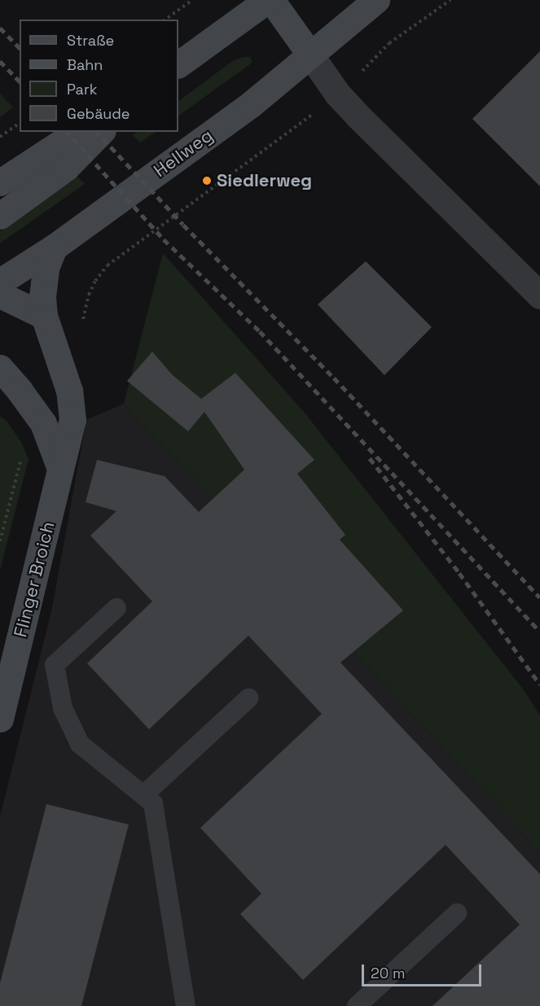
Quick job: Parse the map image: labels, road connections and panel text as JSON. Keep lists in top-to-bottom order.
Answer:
{
  "streets": {
    "street": ["Hellweg", "Flinger Broich"]
  },
  "places": ["Siedlerweg"],
  "legend": [
    "Straße",
    "Bahn",
    "Park",
    "Gebäude"
  ],
  "scale_bar": "20 m"
}
